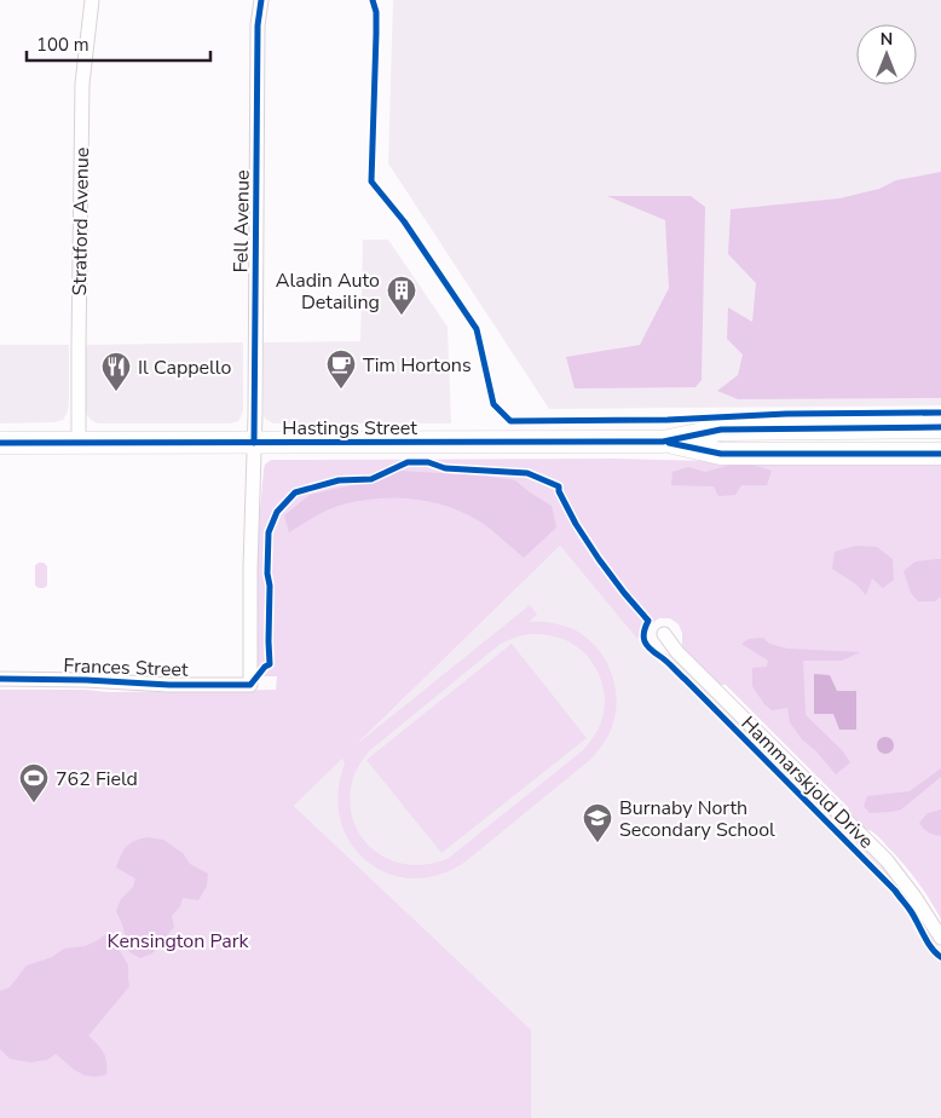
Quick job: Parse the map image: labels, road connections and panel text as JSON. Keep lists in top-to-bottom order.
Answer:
{
  "streets": {
    "main road": ["Hastings Street"],
    "street": [
      "Stratford Avenue",
      "Fell Avenue",
      "Frances Street",
      "Hammarskjold Drive"
    ]
  },
  "crossings": [
    ["Stratford Avenue", "Hastings Street"],
    ["Fell Avenue", "Hastings Street"],
    ["Fell Avenue", "Frances Street"]
  ],
  "parks": ["Kensington Park"],
  "places": {
    "building": ["Aladin Auto Detailing"],
    "cafe": ["Tim Hortons"],
    "restaurant": ["Il Cappello"],
    "sports": ["762 Field"],
    "school or university": ["Burnaby North Secondary School"]
  },
  "scale_bar": "100 m",
  "north": "top"
}
